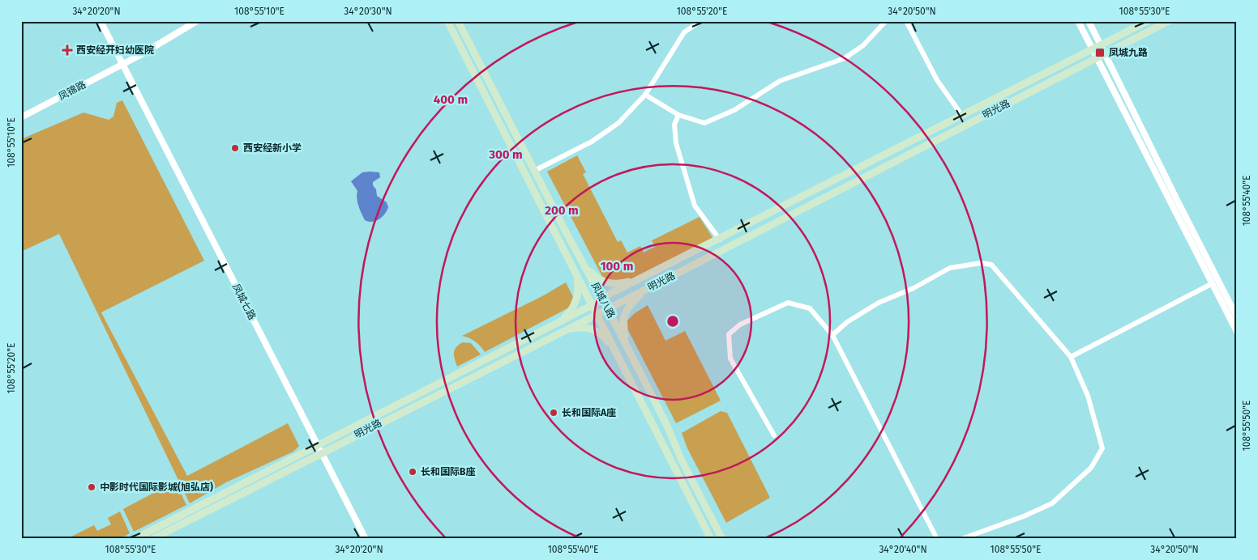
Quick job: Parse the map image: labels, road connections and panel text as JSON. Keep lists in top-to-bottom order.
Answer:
{
  "streets": {
    "main road": ["明光路", "凤城八路"],
    "street": ["凤锦路", "凤城七路"]
  },
  "crossings": [
    ["凤锦路", "凤城七路"],
    ["明光路", "凤城八路"],
    ["明光路", "凤城七路"]
  ],
  "places": {
    "health": ["西安经开妇幼医院"],
    "transit": ["凤城九路"],
    "other": [
      "西安经新小学",
      "长和国际A座",
      "长和国际B座",
      "中影时代国际影城(旭弘店)"
    ]
  },
  "coordinates": [
    "34°20'20\"N",
    "108°55'10\"E",
    "34°20'30\"N",
    "108°55'20\"E",
    "34°20'50\"N",
    "108°55'30\"E",
    "108°55'40\"E",
    "108°55'50\"E",
    "34°20'40\"N"
  ],
  "rings": [
    "400 m",
    "300 m",
    "200 m",
    "100 m"
  ]
}
